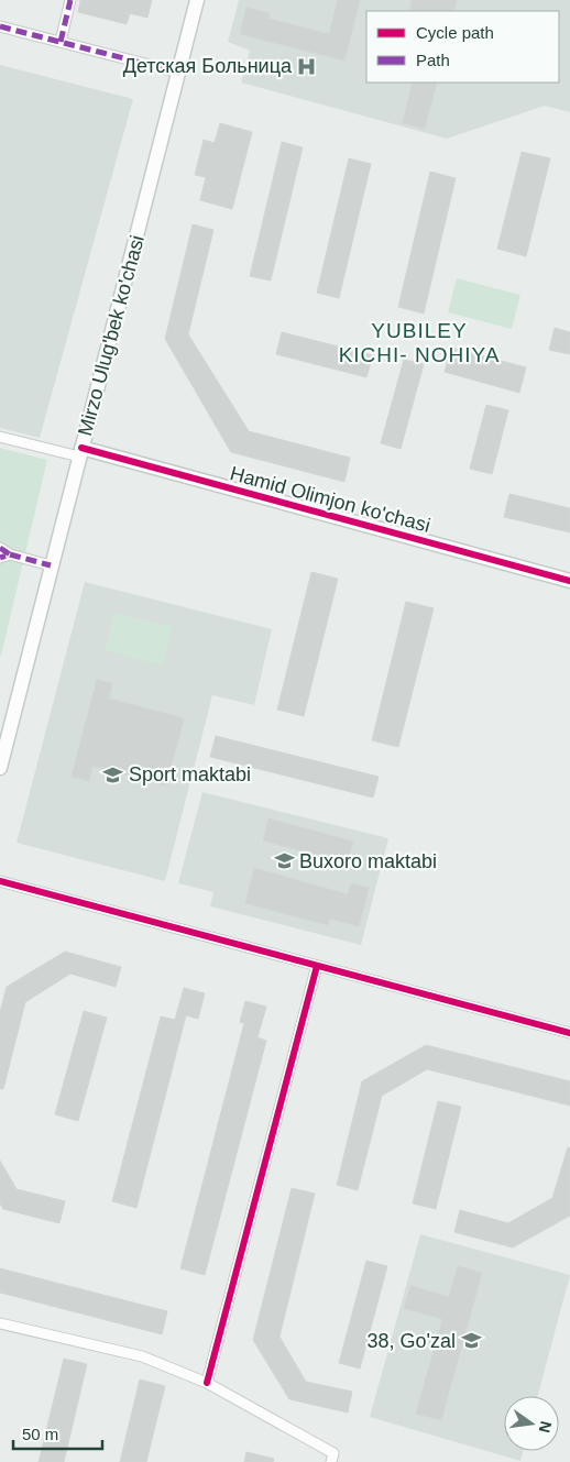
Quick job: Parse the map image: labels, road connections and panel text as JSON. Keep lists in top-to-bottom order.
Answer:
{
  "streets": {
    "main road": ["Mirzo Ulug'bek ko'chasi", "Hamid Olimjon ko'chasi"]
  },
  "crossings": [
    ["Mirzo Ulug'bek ko'chasi", "Hamid Olimjon ko'chasi"]
  ],
  "districts": ["YUBILEY KICHI- NOHIYA"],
  "places": {
    "hospital": ["Детская Больница"],
    "school or university": ["Sport maktabi", "Buxoro maktabi", "38, Go'zal"]
  },
  "legend": ["Cycle path", "Path"],
  "scale_bar": "50 m",
  "north": "right"
}
